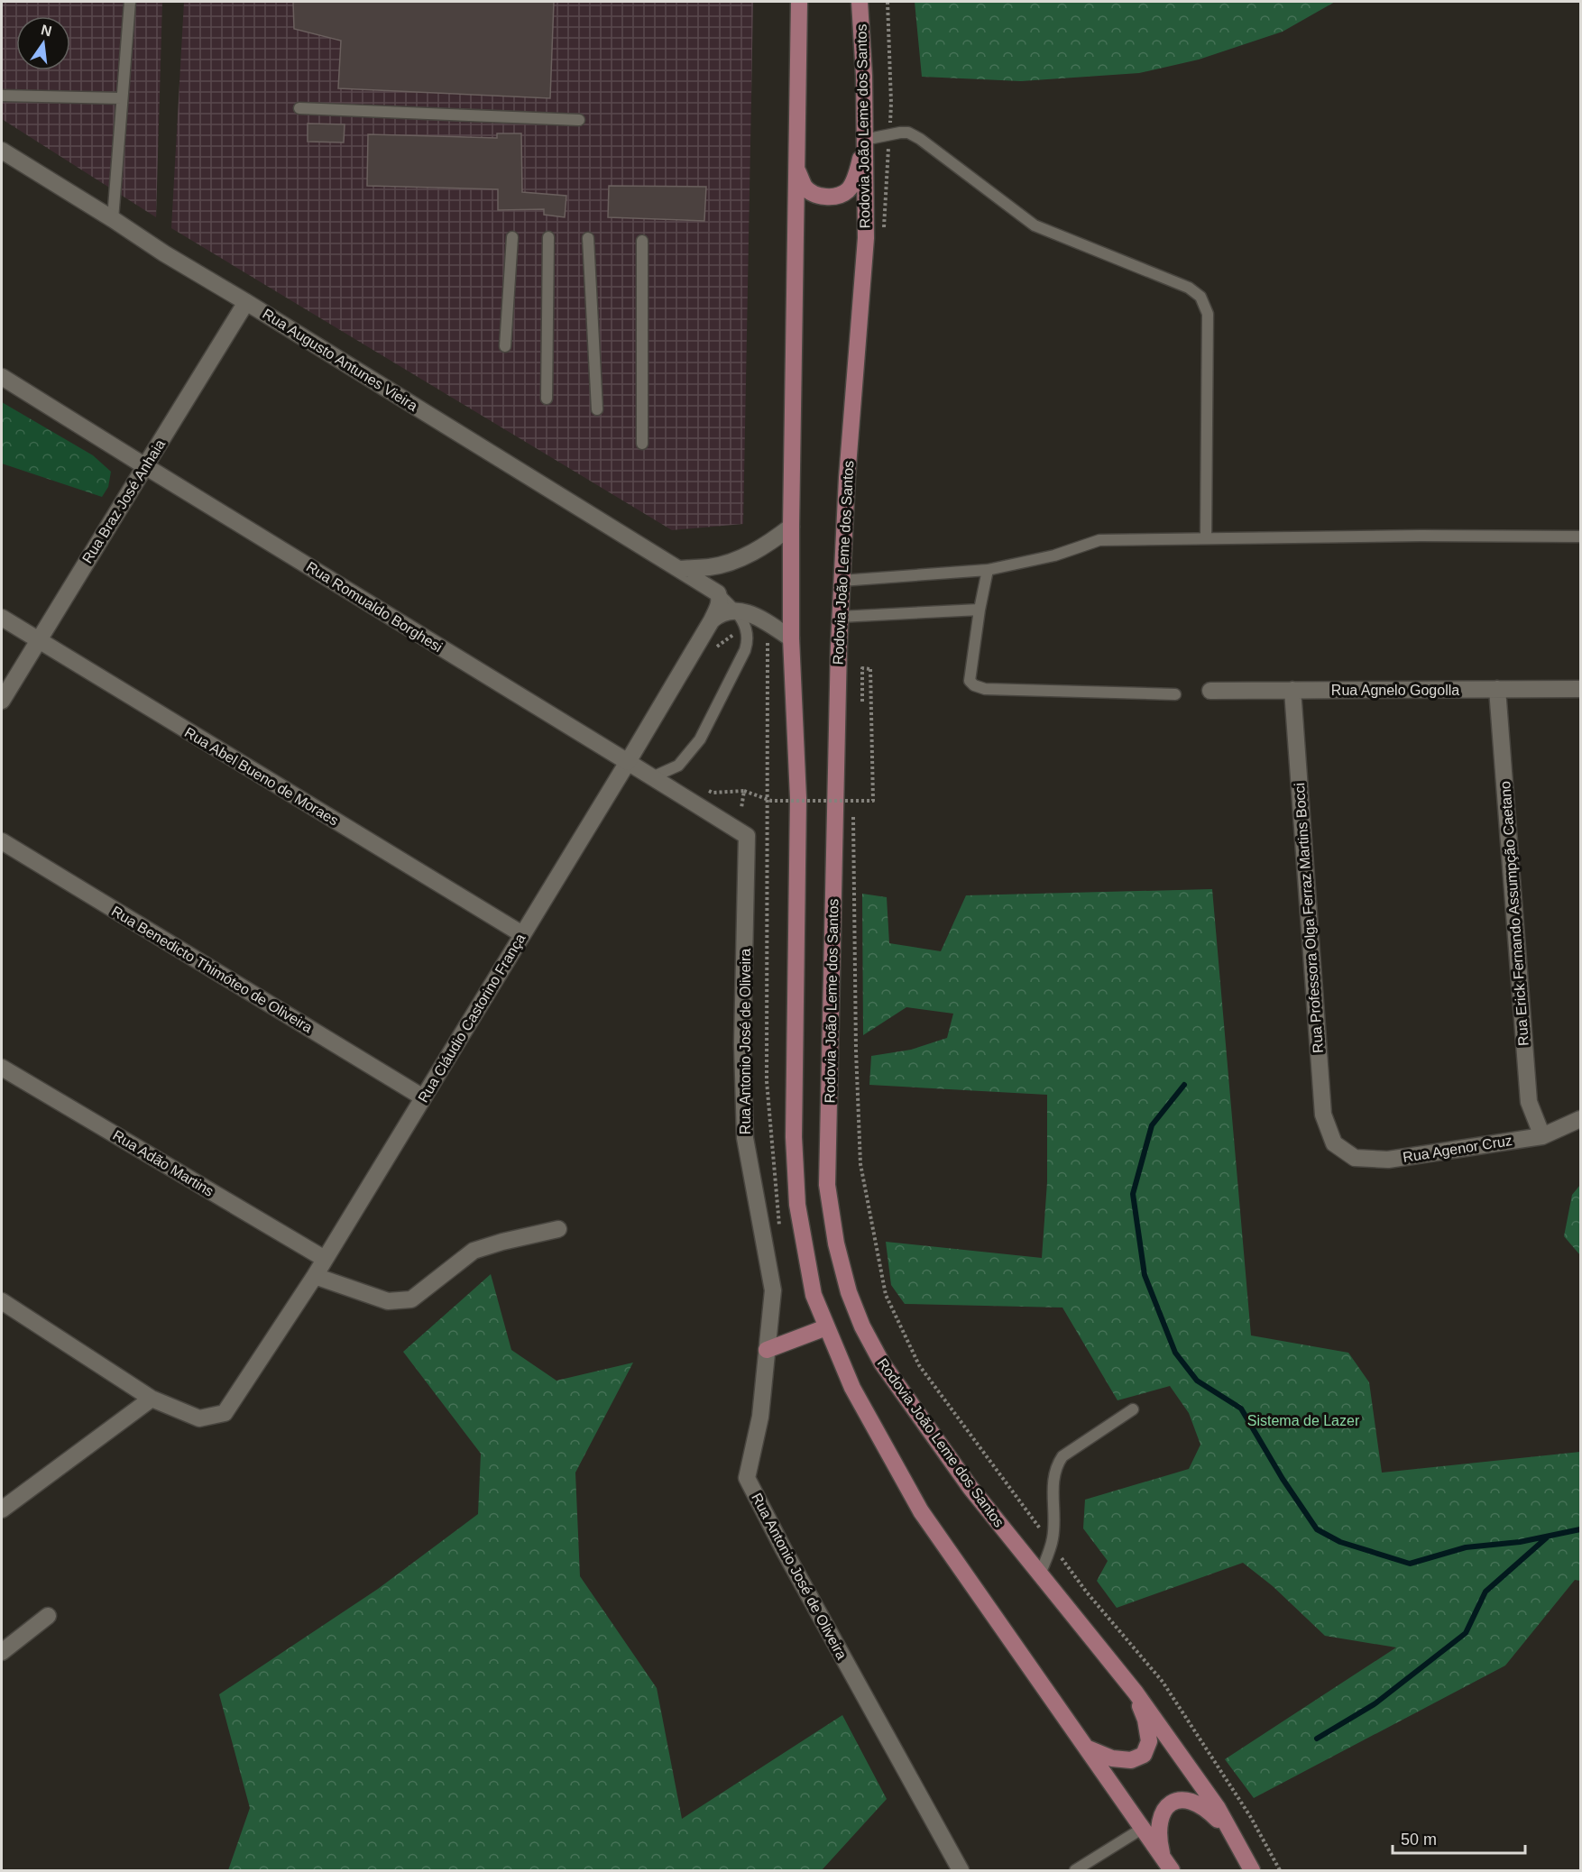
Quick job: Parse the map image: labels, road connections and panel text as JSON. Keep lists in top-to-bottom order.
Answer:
{
  "streets": {
    "main road": ["Rodovia João Leme dos Santos"],
    "street": [
      "Rua Augusto Antunes Vieira",
      "Rua Braz José Anhaia",
      "Rua Romualdo Borghesi",
      "Rua Agnelo Gogolla",
      "Rua Abel Bueno de Moraes",
      "Rua Erick Fernando Assumpção Caetano",
      "Rua Professora Olga Ferraz Martins Bocci",
      "Rua Benedicto Thimóteo de Oliveira",
      "Rua Cláudio Castorino França",
      "Rua Antonio José de Oliveira",
      "Rua Agenor Cruz",
      "Rua Adão Martins"
    ]
  },
  "crossings": [
    ["Rua Augusto Antunes Vieira", "Rua Braz José Anhaia"],
    ["Rua Augusto Antunes Vieira", "Rua Cláudio Castorino França"],
    ["Rua Braz José Anhaia", "Rua Romualdo Borghesi"],
    ["Rua Braz José Anhaia", "Rua Abel Bueno de Moraes"],
    ["Rua Romualdo Borghesi", "Rua Cláudio Castorino França"],
    ["Rua Romualdo Borghesi", "Rua Antonio José de Oliveira"],
    ["Rua Agnelo Gogolla", "Rua Erick Fernando Assumpção Caetano"],
    ["Rua Agnelo Gogolla", "Rua Professora Olga Ferraz Martins Bocci"],
    ["Rua Abel Bueno de Moraes", "Rua Cláudio Castorino França"],
    ["Rua Erick Fernando Assumpção Caetano", "Rua Agenor Cruz"],
    ["Rua Professora Olga Ferraz Martins Bocci", "Rua Agenor Cruz"],
    ["Rua Benedicto Thimóteo de Oliveira", "Rua Cláudio Castorino França"],
    ["Rua Cláudio Castorino França", "Rua Adão Martins"]
  ],
  "parks": ["Sistema de Lazer"],
  "scale_bar": "50 m",
  "north": "top"
}
